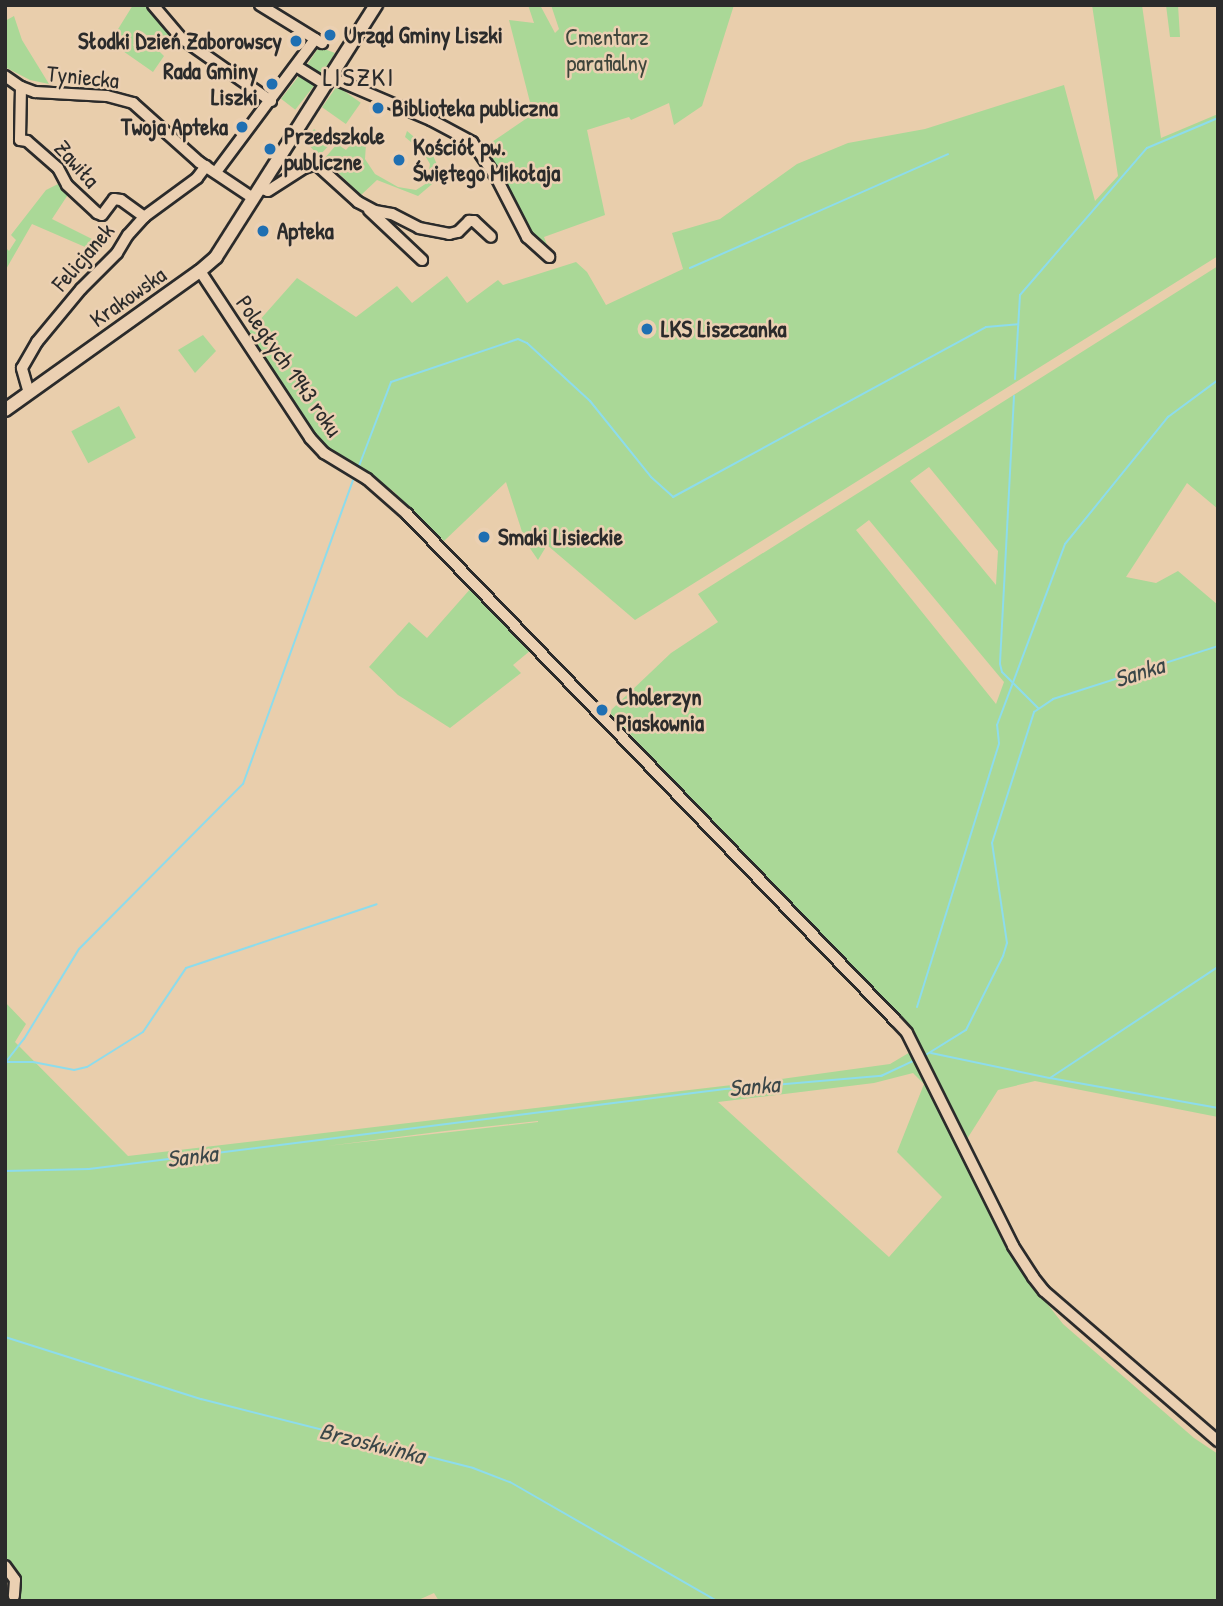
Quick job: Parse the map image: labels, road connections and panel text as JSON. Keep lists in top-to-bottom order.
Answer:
{
  "streets": {
    "main road": ["Krakowska"],
    "street": [
      "Tyniecka",
      "Zawiła",
      "Felicjanek",
      "Poległych 1943 roku"
    ]
  },
  "crossings": [
    ["Tyniecka", "Zawiła"],
    ["Tyniecka", "Felicjanek"],
    ["Tyniecka", "Krakowska"],
    ["Zawiła", "Felicjanek"],
    ["Felicjanek", "Krakowska"],
    ["Krakowska", "Poległych 1943 roku"]
  ],
  "districts": ["LISZKI"],
  "water": ["Sanka", "Brzoskwinka"],
  "parks": ["Cmentarz parafialny"],
  "places": [
    "Urząd Gminy Liszki",
    "Słodki Dzień Zaborowscy",
    "Rada Gminy Liszki",
    "Biblioteka publiczna",
    "Twoja Apteka",
    "Przedszkole publiczne",
    "Kościół pw. Świętego Mikołaja",
    "Apteka",
    "LKS Liszczanka",
    "Smaki Lisieckie",
    "Cholerzyn Piaskownia"
  ]
}
